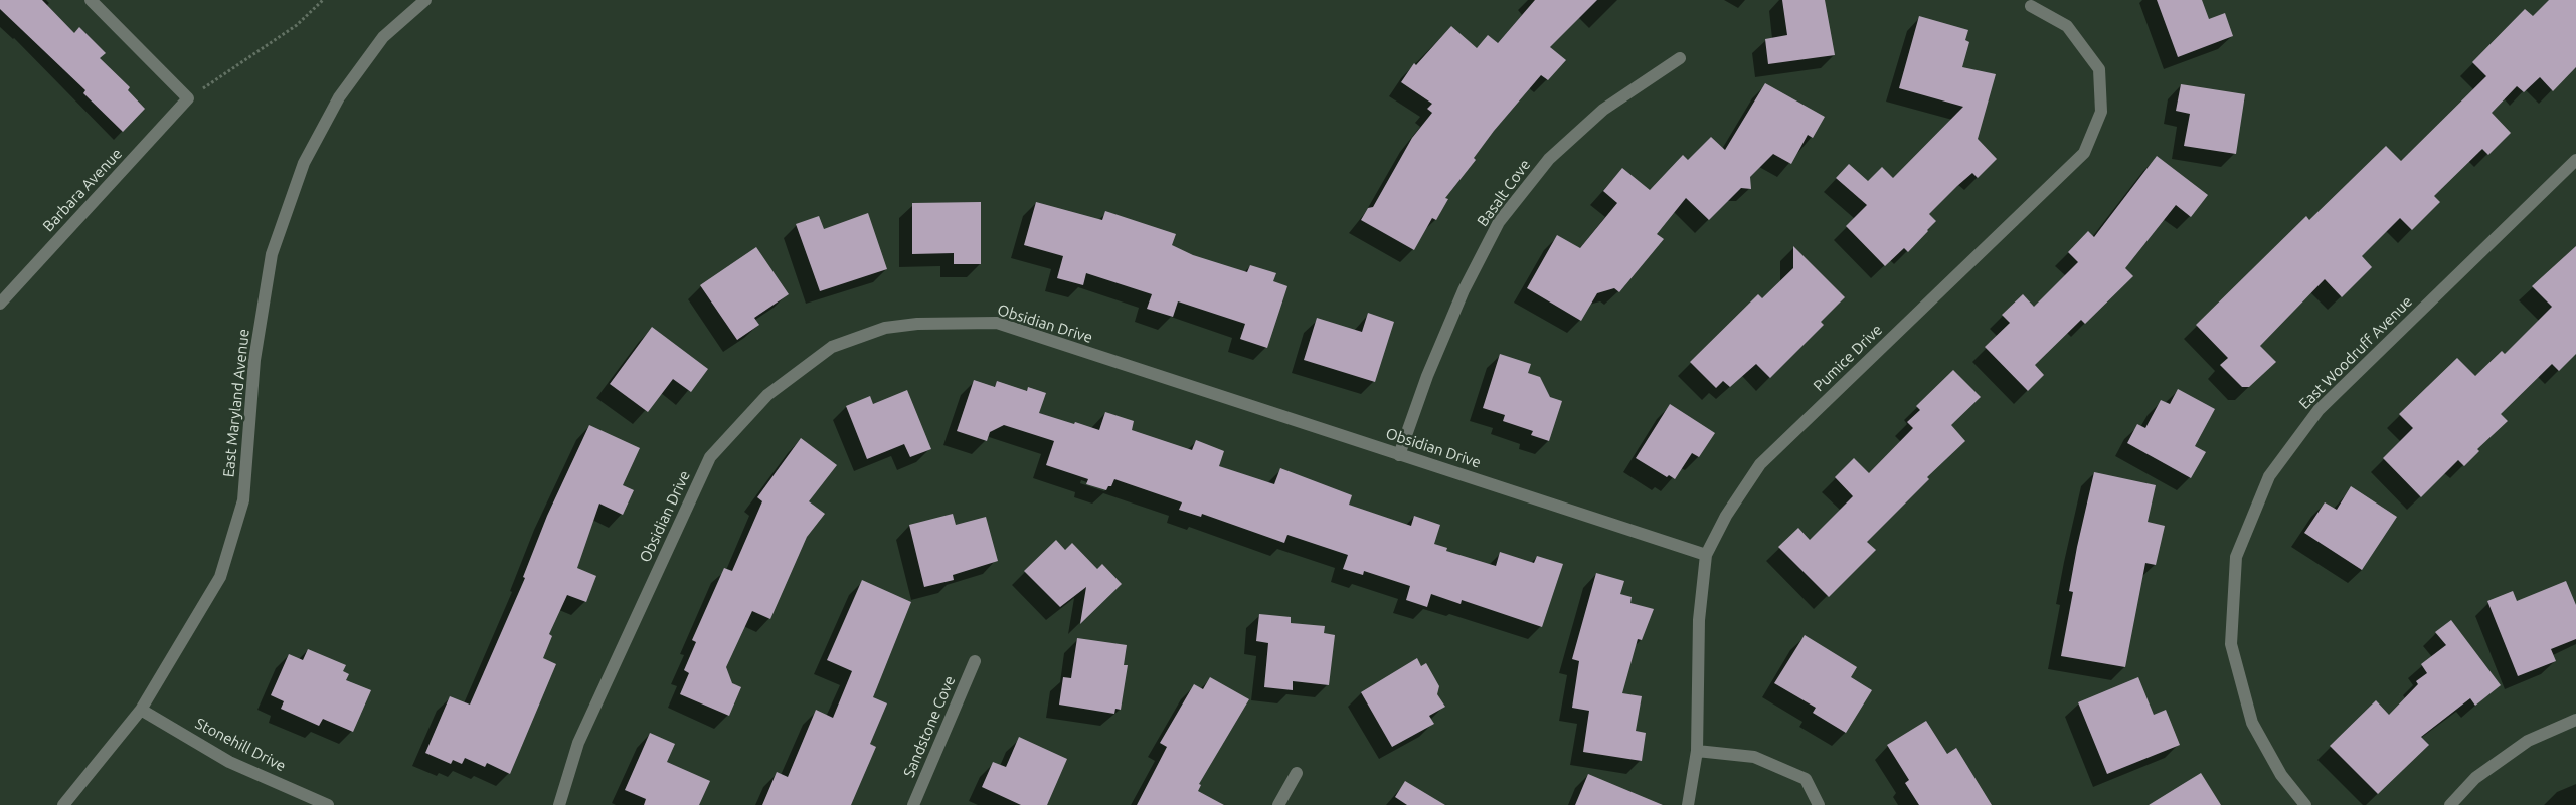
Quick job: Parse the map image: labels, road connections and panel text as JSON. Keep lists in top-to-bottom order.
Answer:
{
  "streets": {
    "street": [
      "Barbara Avenue",
      "Basalt Cove",
      "Obsidian Drive",
      "East Woodruff Avenue",
      "Pumice Drive",
      "East Maryland Avenue",
      "Sandstone Cove",
      "Stonehill Drive"
    ]
  },
  "crossings": [
    ["Basalt Cove", "Obsidian Drive"],
    ["Obsidian Drive", "Pumice Drive"],
    ["East Maryland Avenue", "Stonehill Drive"]
  ]
}
